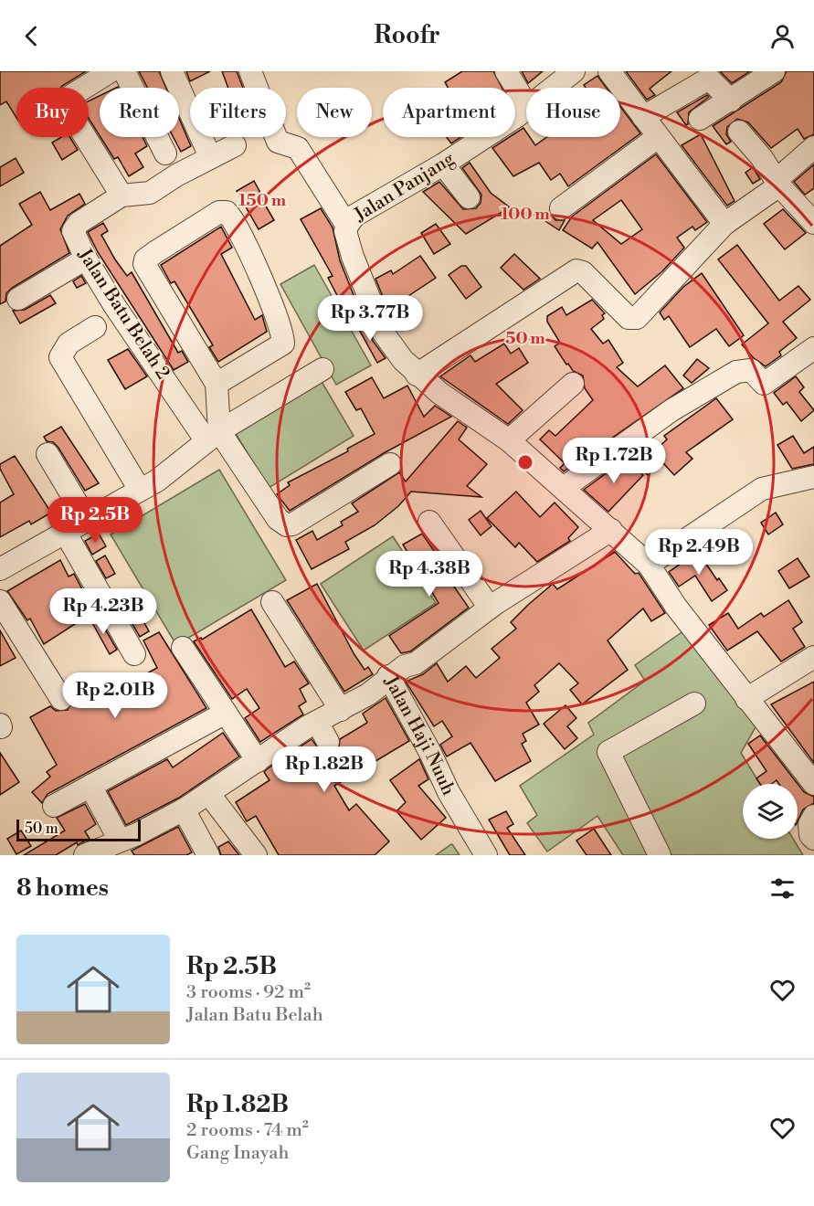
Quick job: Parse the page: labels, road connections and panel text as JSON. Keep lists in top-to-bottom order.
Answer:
{
  "streets": {
    "street": ["Jalan Panjang", "Jalan Batu Belah 2", "Jalan Haji Nuuh"]
  },
  "crossings": [
    ["Jalan Panjang", "Jalan Haji Nuuh"]
  ],
  "scale_bar": "50 m",
  "page": {
    "header": "Roofr",
    "chip": [
      "Buy",
      "Rent",
      "Filters",
      "New",
      "Apartment",
      "House"
    ],
    "price": [
      "Rp 3.77B",
      "Rp 1.72B",
      "Rp 2.5B",
      "Rp 2.49B",
      "Rp 4.38B",
      "Rp 4.23B",
      "Rp 2.01B",
      "Rp 1.82B"
    ],
    "scale": "50 m",
    "heading": "8 homes",
    "list": [
      {
        "name": "Rp 2.5B",
        "note": "3 rooms · 92 m² · Jalan Batu Belah"
      },
      {
        "name": "Rp 1.82B",
        "note": "2 rooms · 74 m² · Gang Inayah"
      }
    ]
  },
  "rings": ["150 m", "100 m", "50 m"]
}
